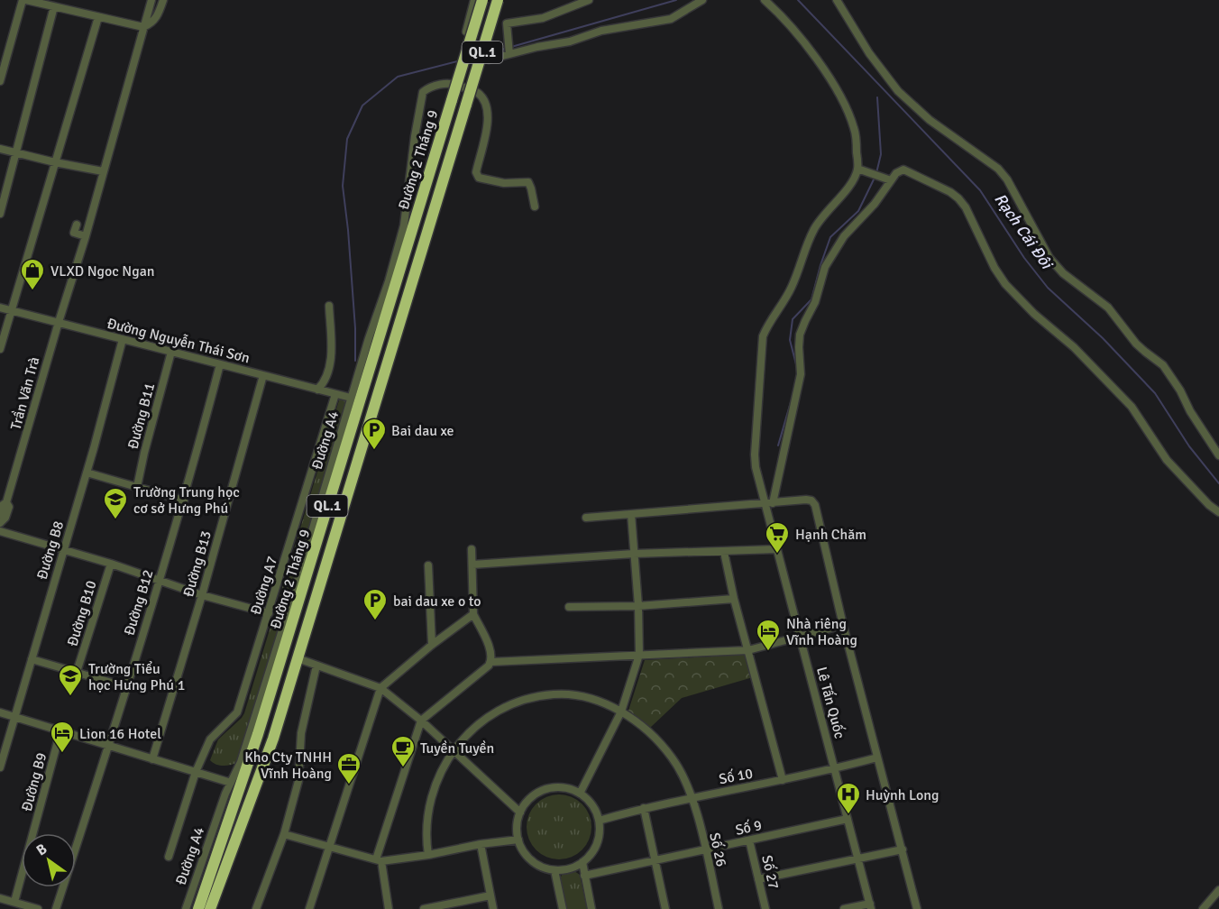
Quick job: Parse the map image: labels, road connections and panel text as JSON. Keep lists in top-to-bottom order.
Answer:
{
  "streets": {
    "highway": ["QL.1", "Đường 2 Tháng 9"],
    "street": [
      "Đường Nguyễn Thái Sơn",
      "Trần Văn Trà",
      "Đường B11",
      "Đường A4",
      "Đường B8",
      "Đường B13",
      "Đường A7",
      "Đường B12",
      "Đường B10",
      "Lê Tấn Quốc",
      "Số 10",
      "Đường B9",
      "Số 9",
      "Số 26",
      "Số 27"
    ]
  },
  "crossings": [
    ["Đường Nguyễn Thái Sơn", "Trần Văn Trà"],
    ["Đường Nguyễn Thái Sơn", "Đường B11"],
    ["Đường Nguyễn Thái Sơn", "Đường A4"],
    ["Đường Nguyễn Thái Sơn", "Đường B8"],
    ["Đường Nguyễn Thái Sơn", "Đường B13"],
    ["Đường Nguyễn Thái Sơn", "Đường A7"],
    ["Đường Nguyễn Thái Sơn", "Đường B12"],
    ["Lê Tấn Quốc", "Số 10"],
    ["Lê Tấn Quốc", "Số 9"],
    ["Số 10", "Số 26"],
    ["Số 9", "Số 26"],
    ["Số 9", "Số 27"]
  ],
  "water": ["Rạch Cái Đôi"],
  "places": {
    "shop": ["VLXD Ngoc Ngan"],
    "parking": ["Bai dau xe", "bai dau xe o to"],
    "school or university": ["Trường Trung học cơ sở Hưng Phú", "Trường Tiểu học Hưng Phú 1"],
    "supermarket": ["Hạnh Chăm"],
    "hotel": ["Nhà riêng Vĩnh Hoàng", "Lion 16 Hotel"],
    "cafe": ["Tuyền Tuyền"],
    "office": ["Kho Cty TNHH Vĩnh Hoàng"],
    "hospital": ["Huỳnh Long"]
  },
  "north": "top left"
}
